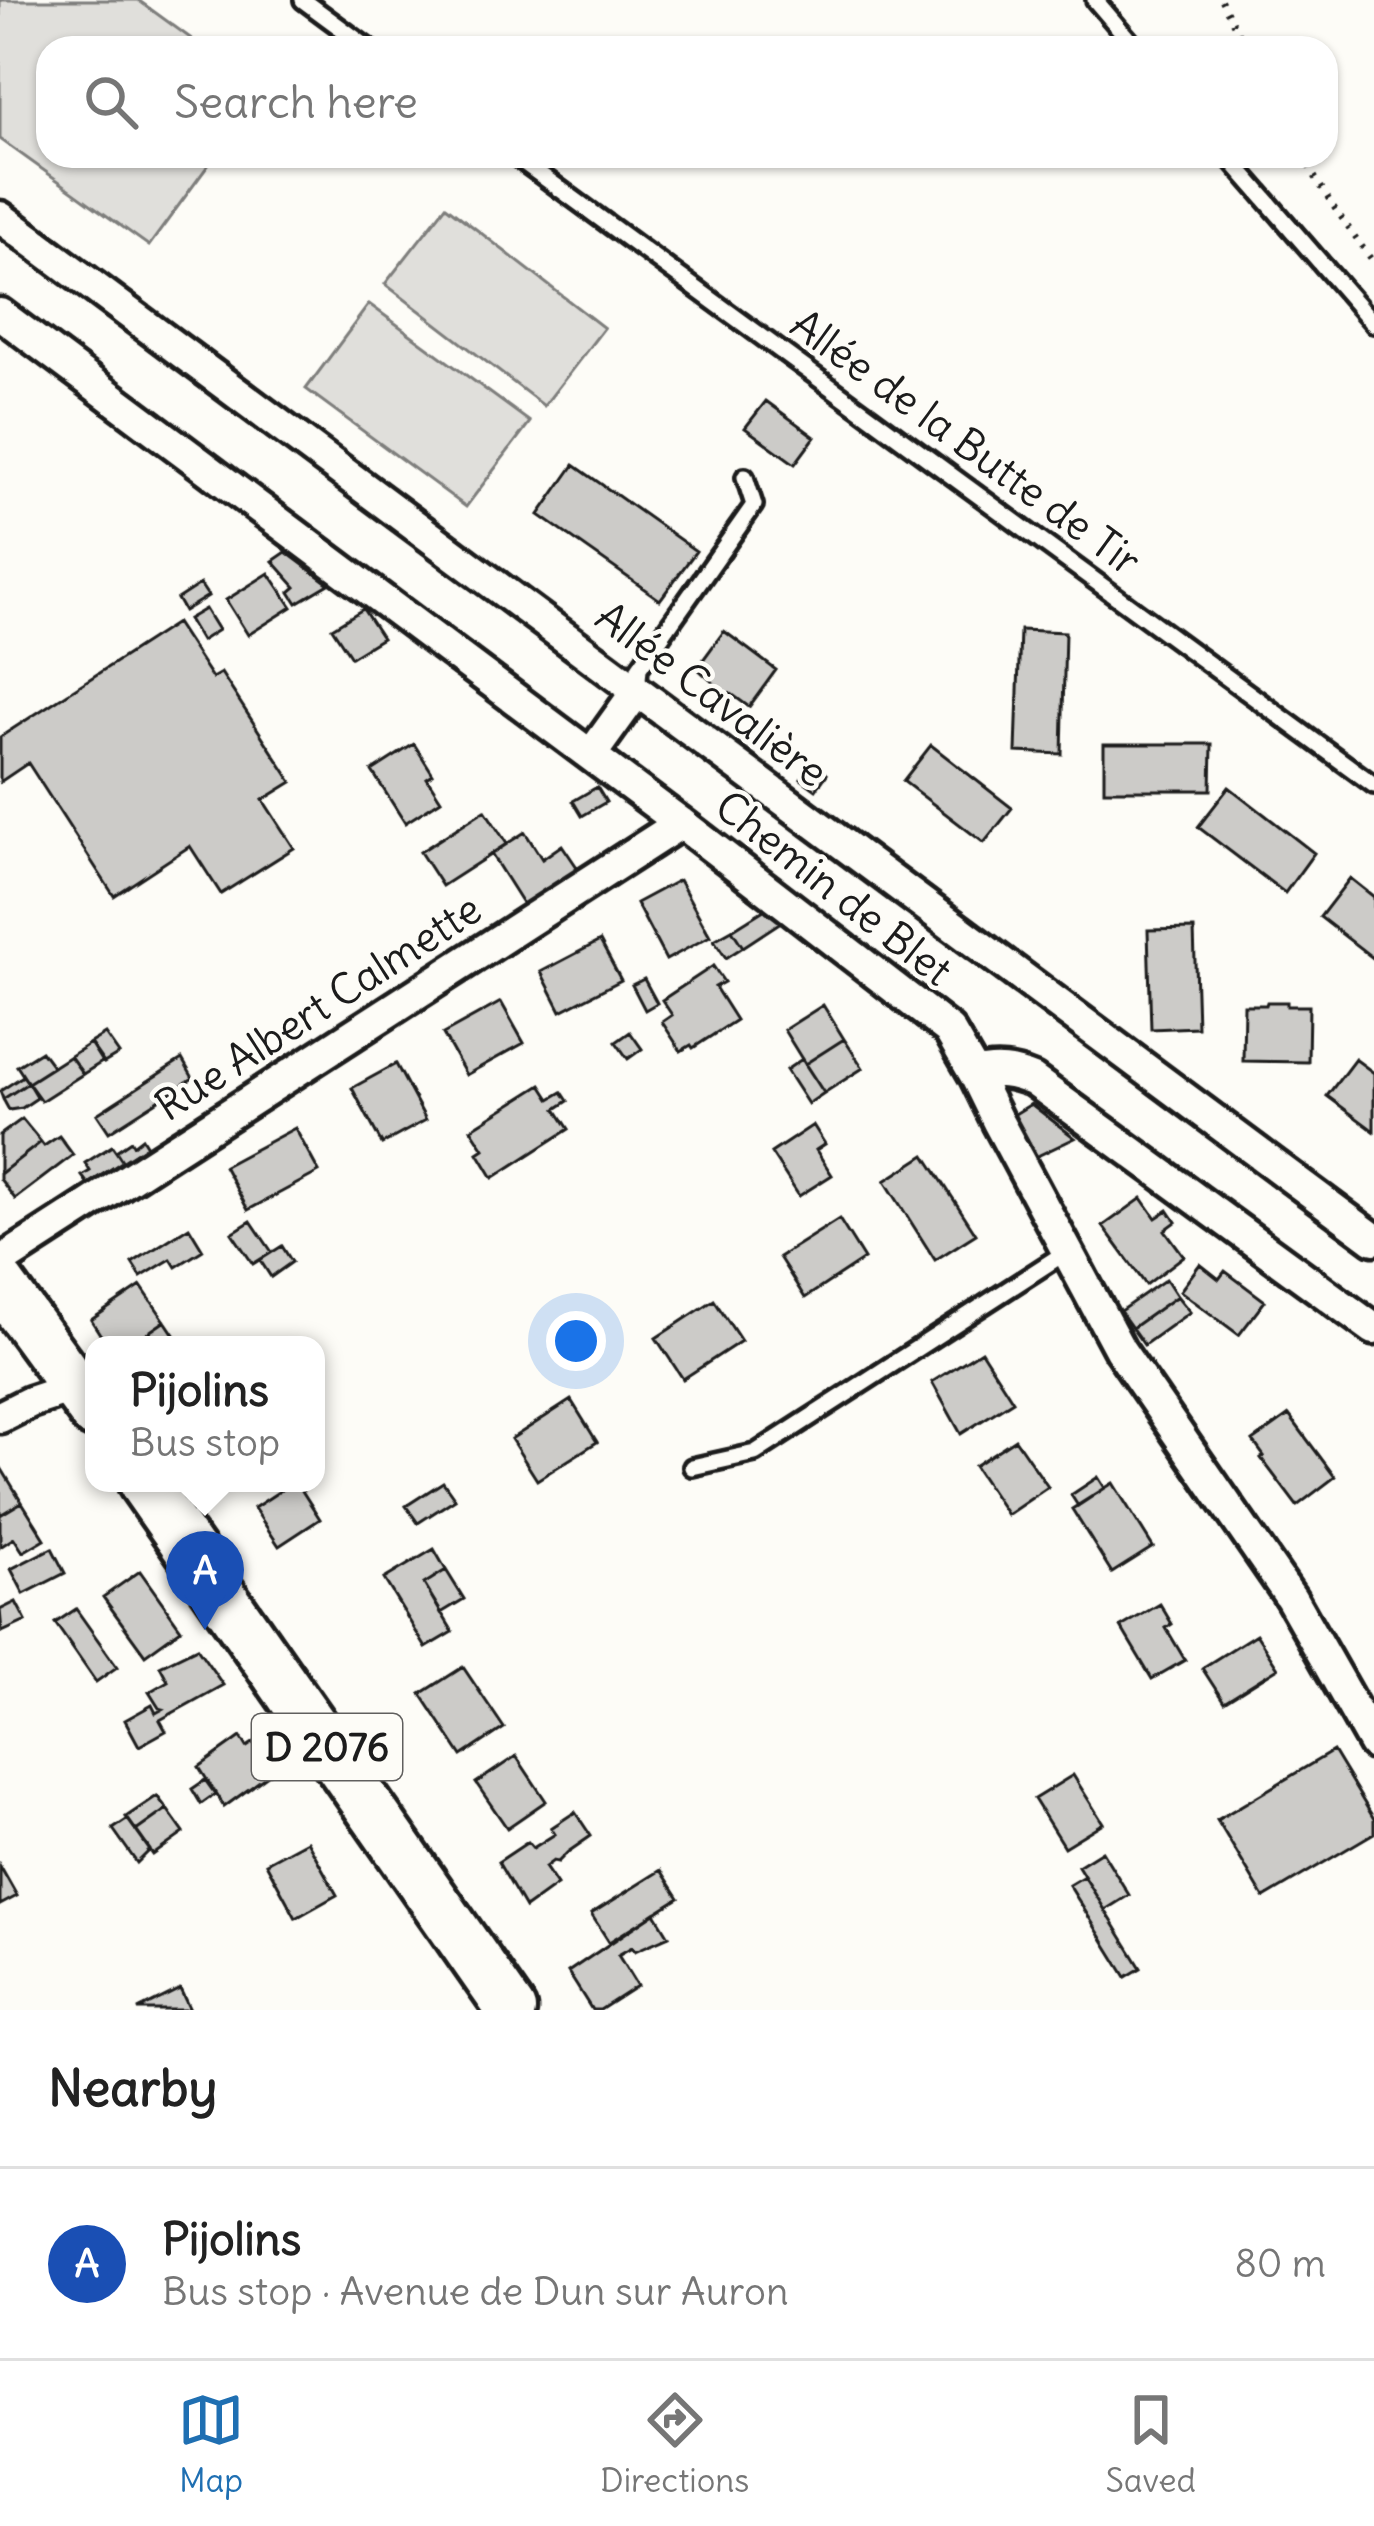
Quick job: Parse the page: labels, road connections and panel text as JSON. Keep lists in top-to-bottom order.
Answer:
{
  "streets": {
    "main road": ["D 2076"],
    "street": ["Allée Cavalière", "Chemin de Blet", "Rue Albert Calmette"],
    "lane": ["Allée de la Butte de Tir"]
  },
  "crossings": [
    ["Chemin de Blet", "Rue Albert Calmette"]
  ],
  "page": {
    "search": "Search here",
    "popup": ["Pijolins", "Bus stop"],
    "pins": "A",
    "heading": "Nearby",
    "list": [
      {
        "mark": "A",
        "name": "Pijolins",
        "note": "Bus stop · Avenue de Dun sur Auron",
        "value": "80 m"
      }
    ],
    "nav": ["Map", "Directions", "Saved"]
  }
}
